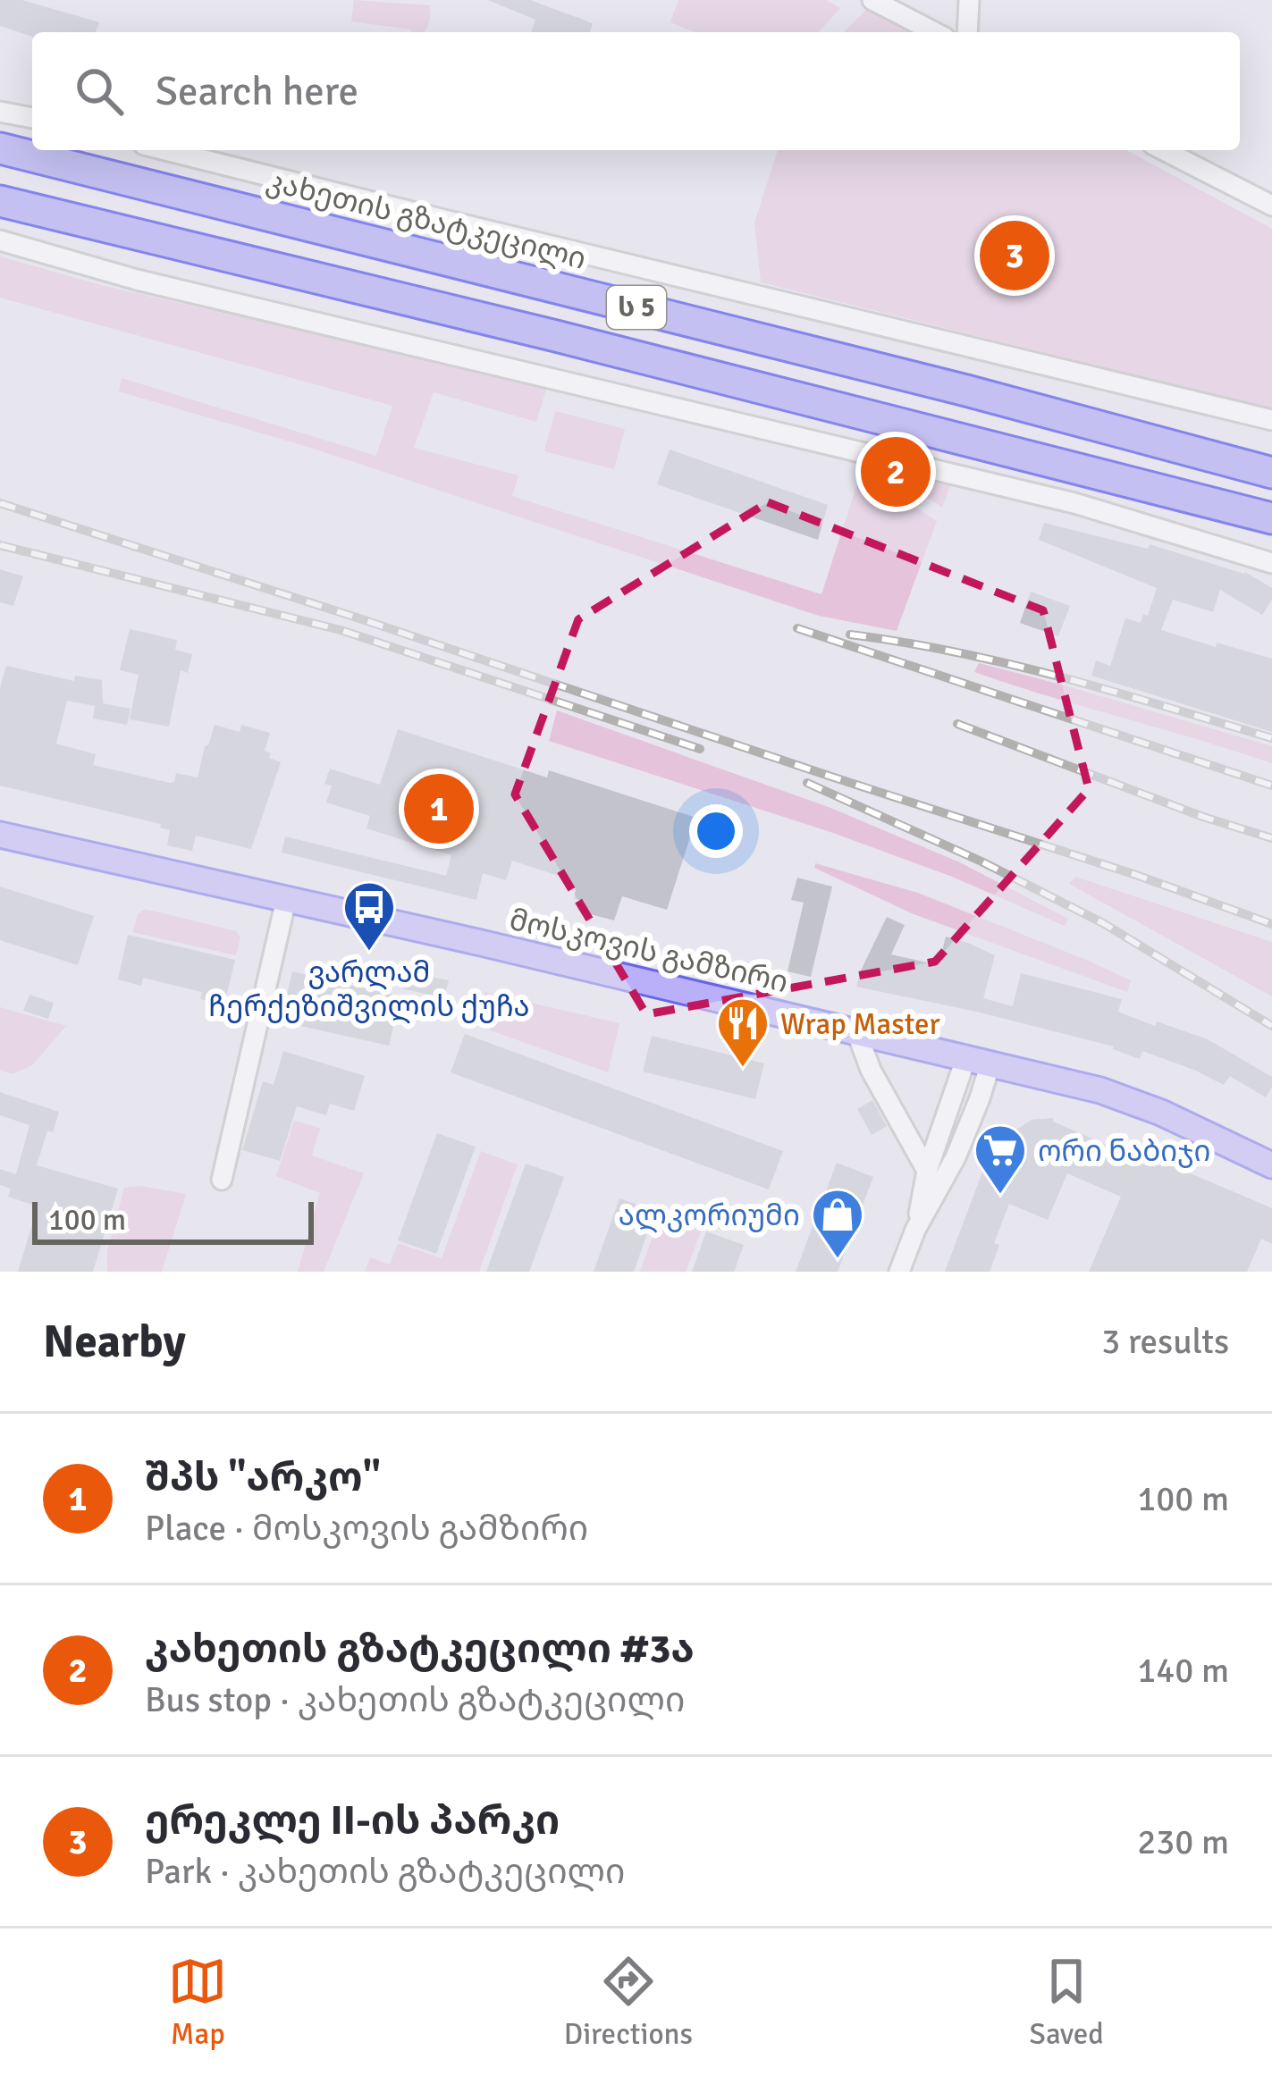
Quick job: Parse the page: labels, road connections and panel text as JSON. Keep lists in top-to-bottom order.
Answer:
{
  "streets": {
    "highway": ["კახეთის გზატკეცილი", "ს 5"],
    "main road": ["მოსკოვის გამზირი"]
  },
  "places": {
    "bus stop": ["ვარლამ ჩერქეზიშვილის ქუჩა"],
    "restaurant": ["Wrap Master"],
    "supermarket": ["ორი ნაბიჯი"],
    "shop": ["ალკორიუმი"]
  },
  "scale_bar": "100 m",
  "page": {
    "search": "Search here",
    "pins": ["3", "2", "1"],
    "scale": "100 m",
    "heading": ["Nearby", "3 results"],
    "list": [
      {
        "mark": "1",
        "name": "შპს \"არკო\"",
        "note": "Place · მოსკოვის გამზირი",
        "value": "100 m"
      },
      {
        "mark": "2",
        "name": "კახეთის გზატკეცილი #3ა",
        "note": "Bus stop · კახეთის გზატკეცილი",
        "value": "140 m"
      },
      {
        "mark": "3",
        "name": "ერეკლე II-ის პარკი",
        "note": "Park · კახეთის გზატკეცილი",
        "value": "230 m"
      }
    ],
    "nav": ["Map", "Directions", "Saved"]
  }
}
